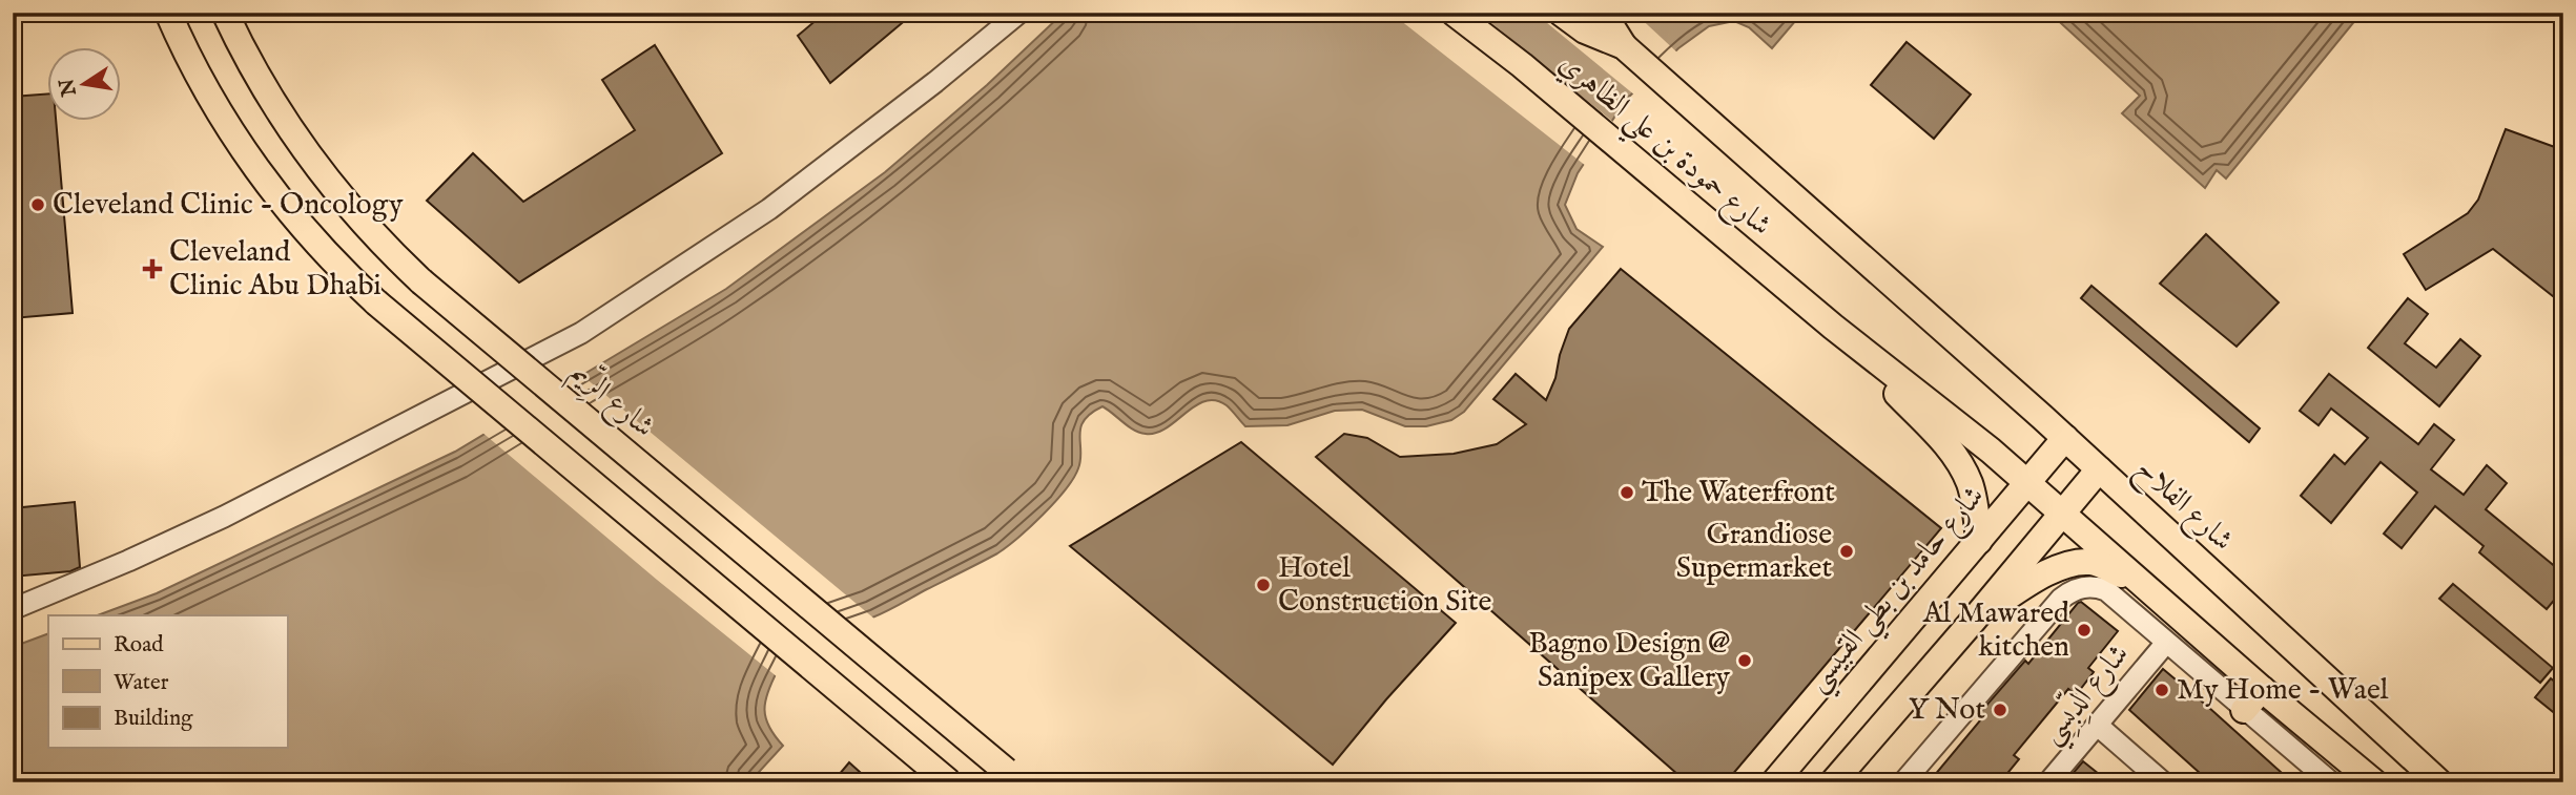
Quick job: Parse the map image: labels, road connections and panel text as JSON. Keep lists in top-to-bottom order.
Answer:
{
  "streets": {
    "main road": [
      "شارع حمودة بن علي الظاهري",
      "شارع الرِّيم",
      "شارع الفلاح",
      "شارع حامد بن بطي القبيسي"
    ],
    "street": ["شارع الدِّبسِي"]
  },
  "crossings": [
    ["شارع حمودة بن علي الظاهري", "شارع الفلاح"],
    ["شارع الفلاح", "شارع حامد بن بطي القبيسي"]
  ],
  "places": {
    "other": [
      "Cleveland Clinic - Oncology",
      "The Waterfront",
      "Grandiose Supermarket",
      "Hotel Construction Site",
      "Al Mawared kitchen",
      "Bagno Design @ Sanipex Gallery",
      "My Home - Wael",
      "Y Not"
    ],
    "health": ["Cleveland Clinic Abu Dhabi"]
  },
  "legend": ["Road", "Water", "Building"],
  "north": "left"
}
